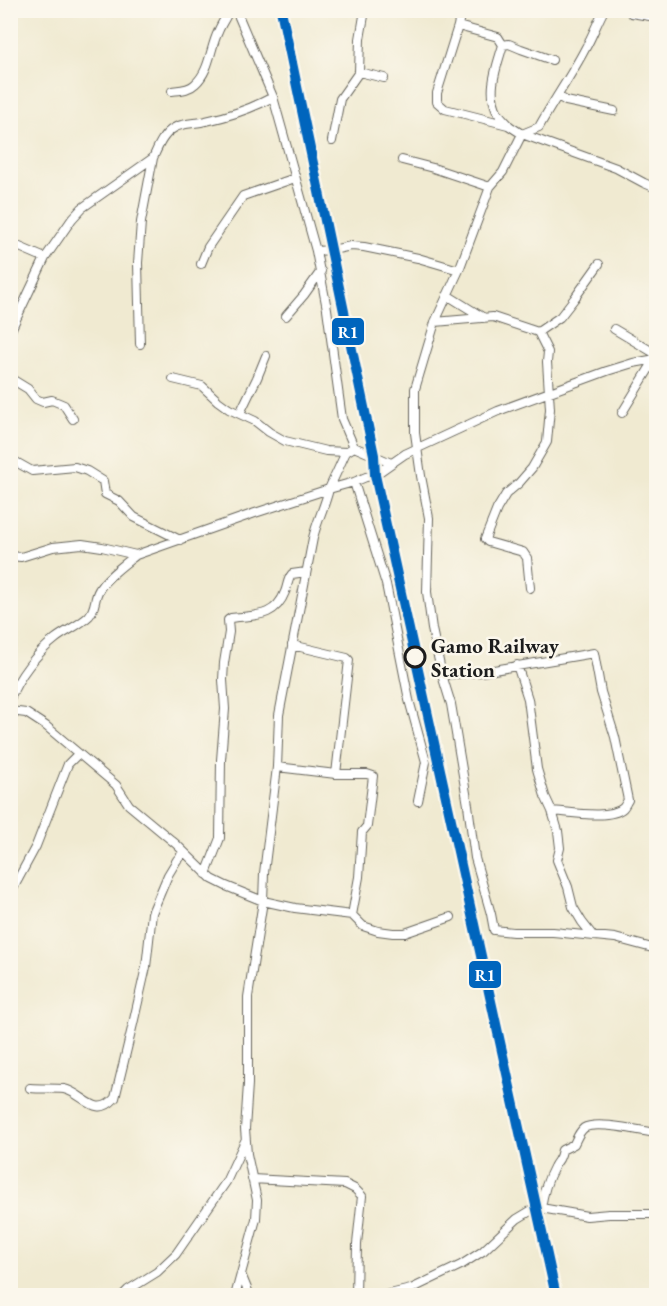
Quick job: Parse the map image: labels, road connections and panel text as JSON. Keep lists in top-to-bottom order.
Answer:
{
  "places": ["Gamo Railway Station"],
  "lines": ["transit line R1"]
}
